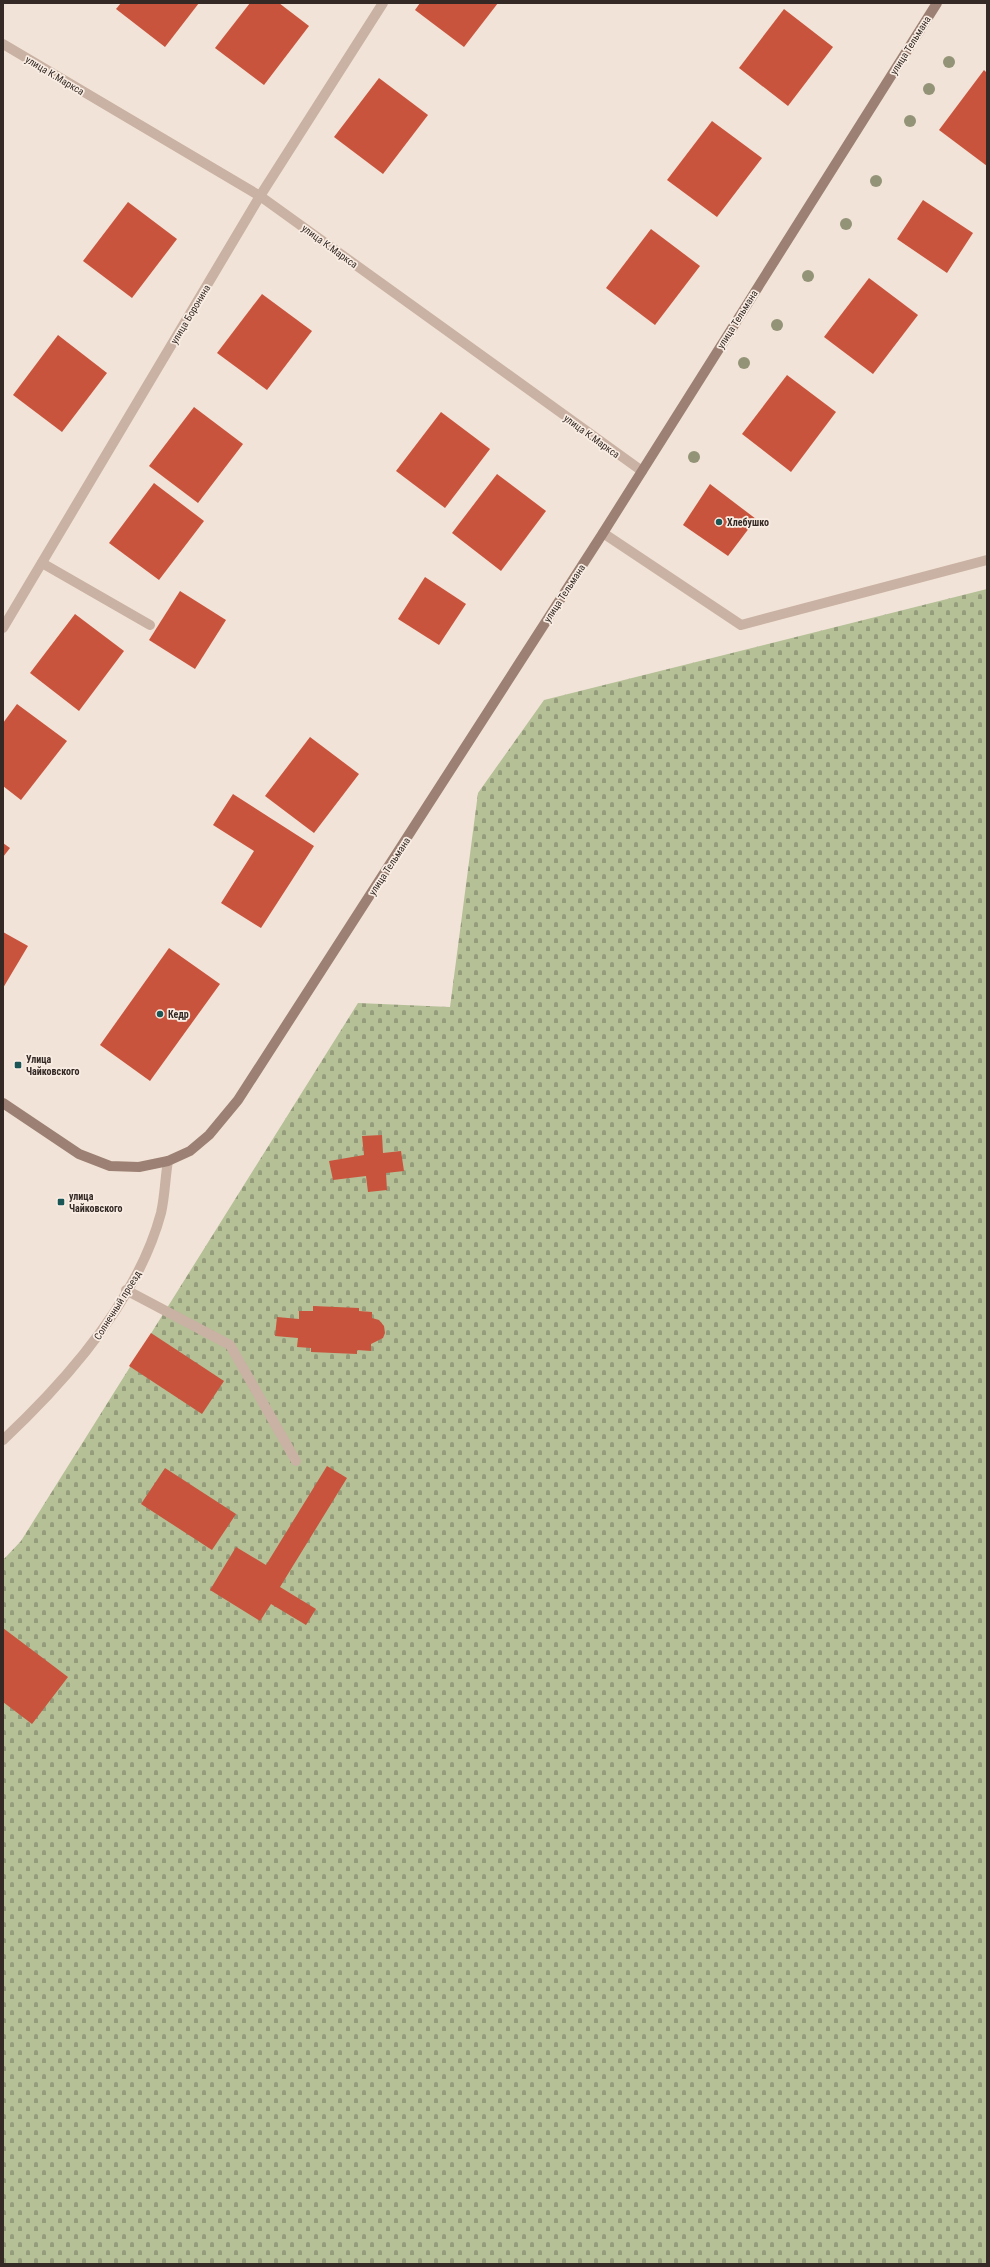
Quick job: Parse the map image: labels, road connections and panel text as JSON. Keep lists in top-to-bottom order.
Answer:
{
  "streets": {
    "street": [
      "улица Тельмана",
      "улица К.Маркса",
      "улица Боронина",
      "Солнечный проезд"
    ]
  },
  "crossings": [
    ["улица Тельмана", "улица К.Маркса"],
    ["улица Тельмана", "Солнечный проезд"],
    ["улица К.Маркса", "улица Боронина"]
  ],
  "places": {
    "other": ["Хлебушко", "Кедр"],
    "transit": ["Улица Чайковского", "улица Чайковского"]
  }
}
